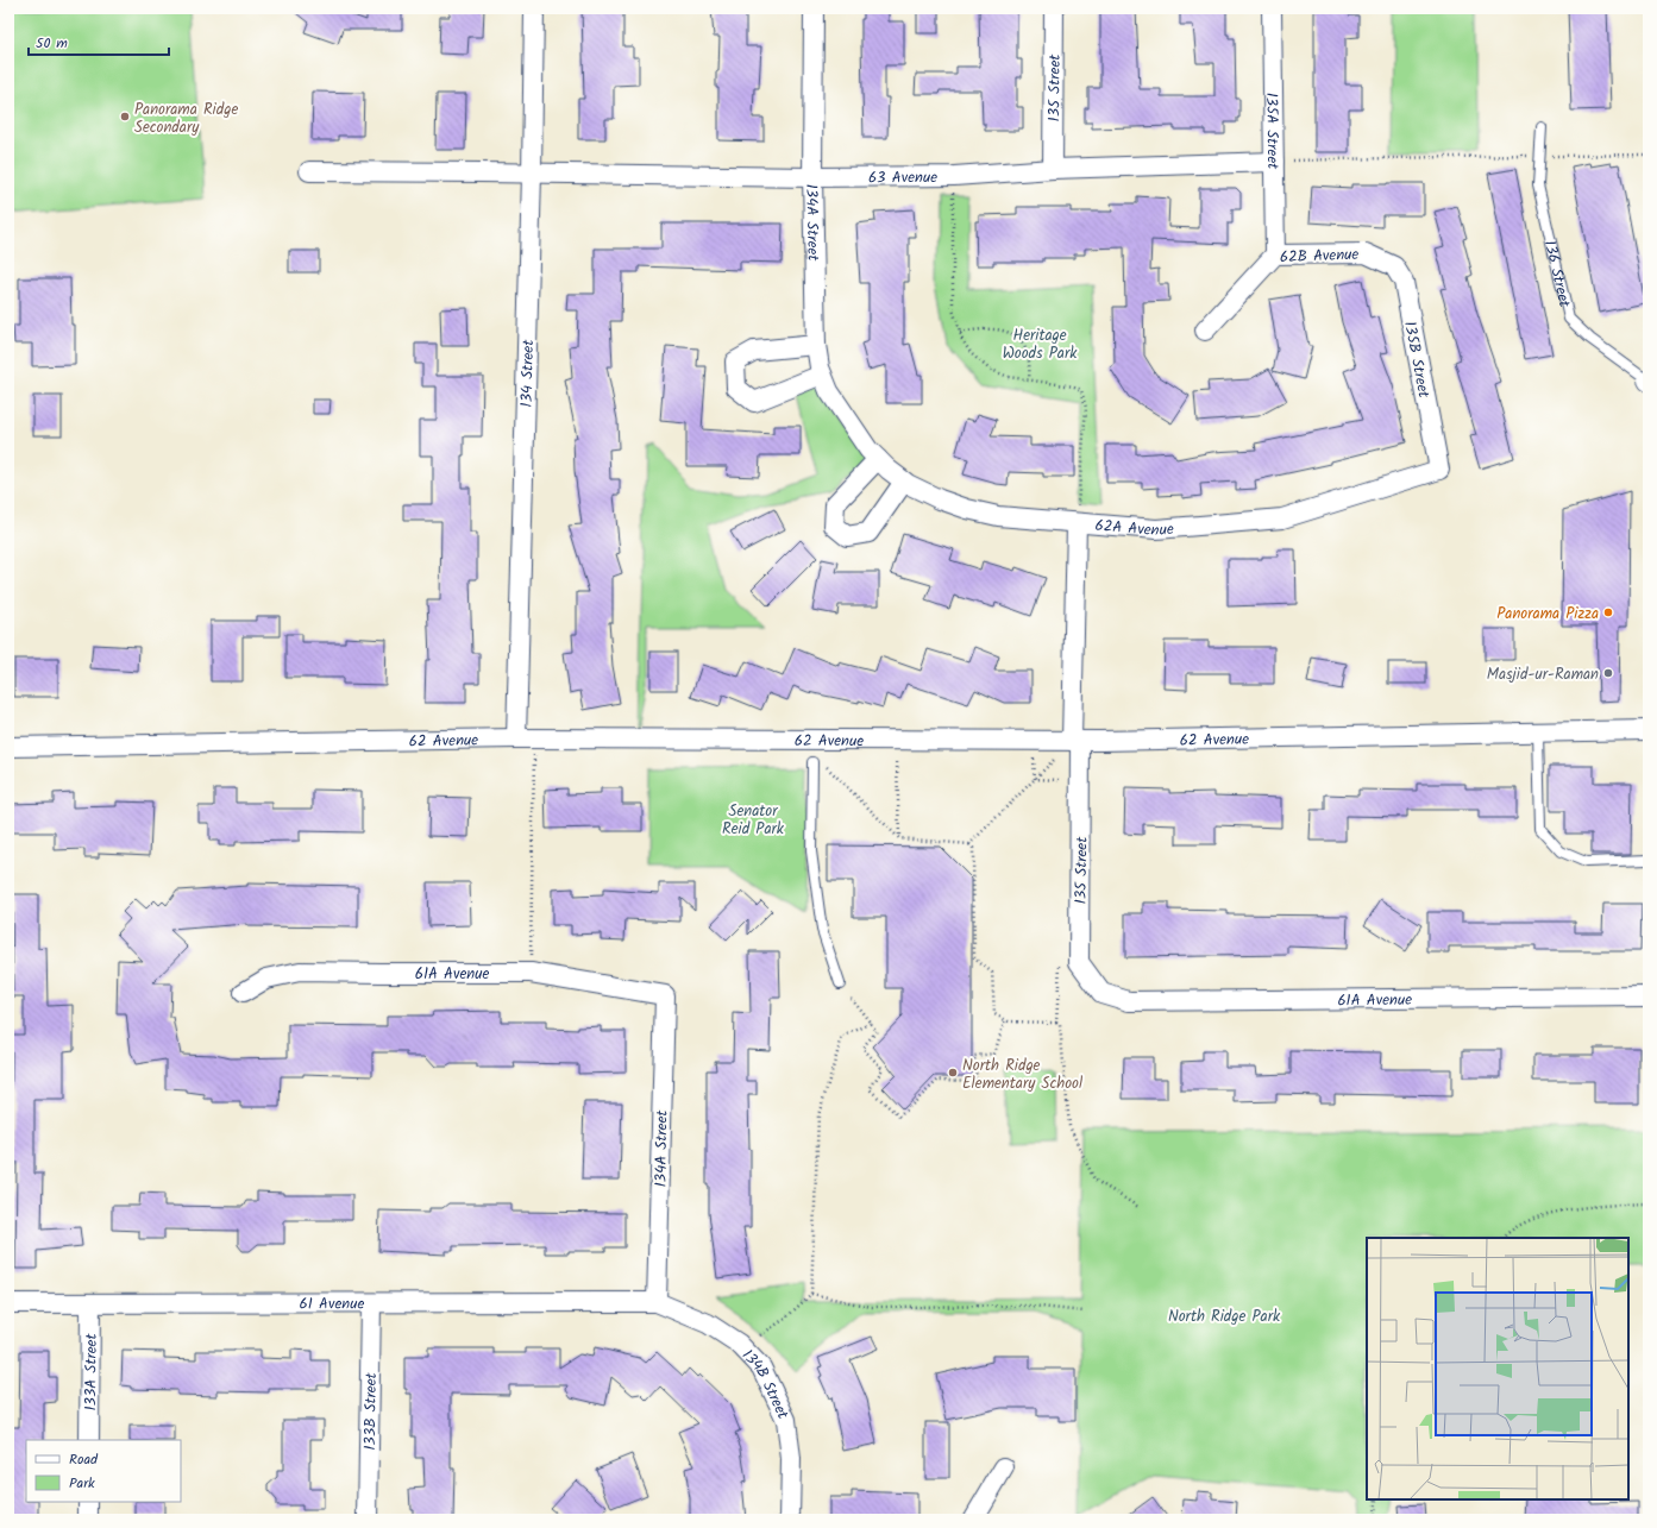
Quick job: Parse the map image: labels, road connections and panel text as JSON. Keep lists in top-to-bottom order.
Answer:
{
  "streets": {
    "street": [
      "135 Street",
      "135A Street",
      "63 Avenue",
      "134A Street",
      "62B Avenue",
      "135B Street",
      "134 Street",
      "62A Avenue",
      "62 Avenue",
      "61A Avenue",
      "61 Avenue",
      "133A Street",
      "134B Street",
      "133B Street"
    ],
    "lane": ["136 Street"]
  },
  "crossings": [
    ["135 Street", "63 Avenue"],
    ["135 Street", "62A Avenue"],
    ["135 Street", "62 Avenue"],
    ["135 Street", "61A Avenue"],
    ["135A Street", "63 Avenue"],
    ["135A Street", "62B Avenue"],
    ["63 Avenue", "134A Street"],
    ["63 Avenue", "134 Street"],
    ["134A Street", "62A Avenue"],
    ["134A Street", "61A Avenue"],
    ["134A Street", "61 Avenue"],
    ["134A Street", "134B Street"],
    ["62B Avenue", "135B Street"],
    ["135B Street", "62A Avenue"],
    ["134 Street", "62 Avenue"],
    ["61 Avenue", "133A Street"],
    ["61 Avenue", "134B Street"],
    ["61 Avenue", "133B Street"]
  ],
  "parks": ["Heritage Woods Park", "Senator Reid Park", "North Ridge Park"],
  "places": [
    "Panorama Ridge Secondary",
    "Panorama Pizza",
    "Masjid-ur-Raman",
    "North Ridge Elementary School"
  ],
  "legend": ["Road", "Park"],
  "scale_bar": "50 m"
}
